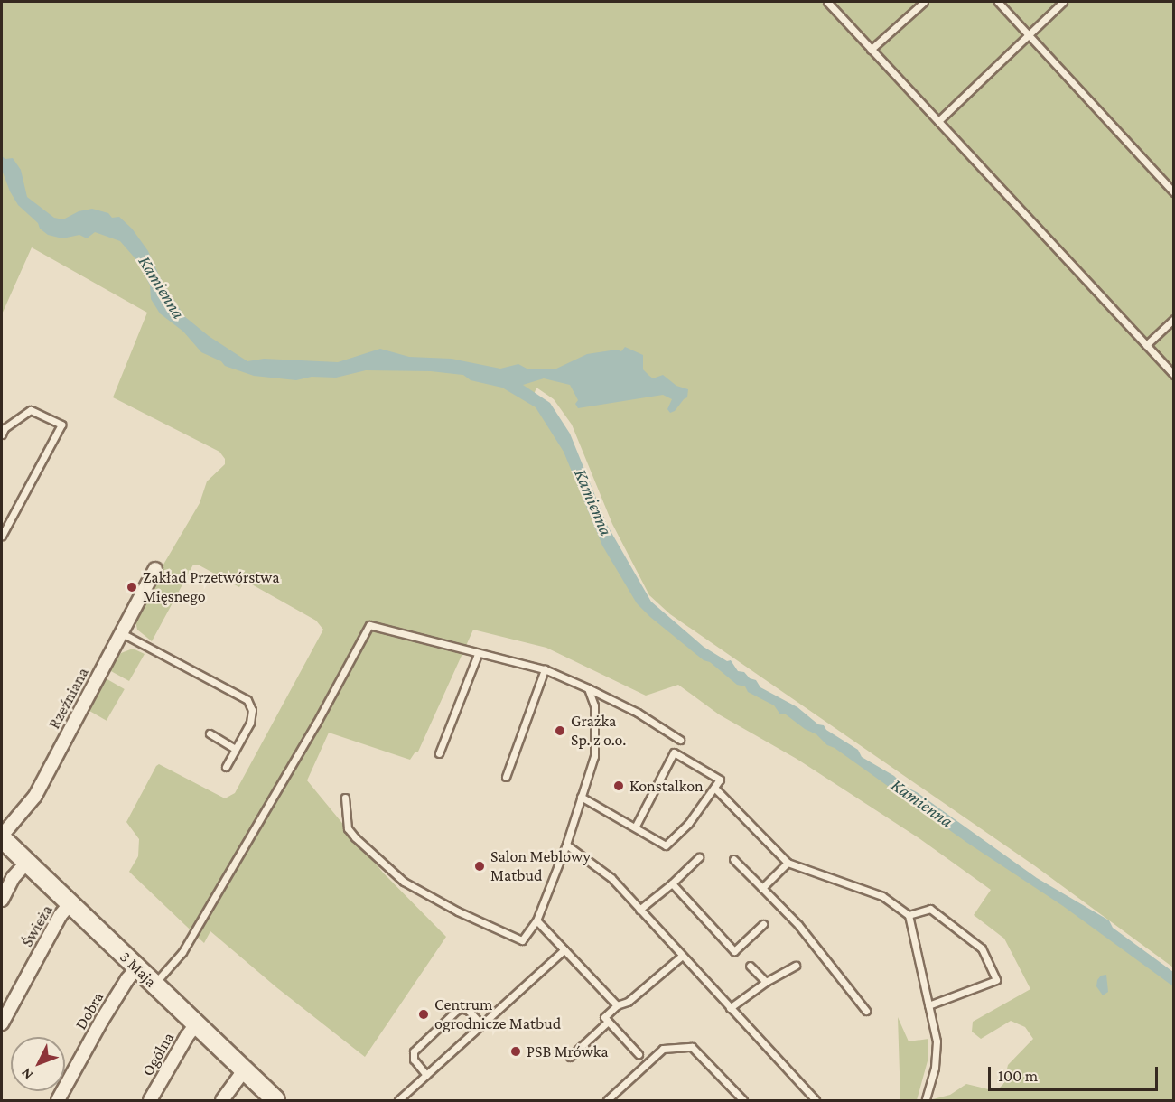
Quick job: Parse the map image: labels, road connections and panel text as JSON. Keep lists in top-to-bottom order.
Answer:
{
  "streets": {
    "street": [
      "Rzeźniana",
      "Świeża",
      "3 Maja",
      "Dobra",
      "Ogólna"
    ]
  },
  "crossings": [
    ["Rzeźniana", "3 Maja"],
    ["Świeża", "3 Maja"],
    ["3 Maja", "Dobra"],
    ["3 Maja", "Ogólna"]
  ],
  "water": ["Kamienna"],
  "places": [
    "Zakład Przetwórstwa Mięsnego",
    "Grażka Sp. z o.o.",
    "Konstalkon",
    "Salon Meblowy Matbud",
    "Centrum ogrodnicze Matbud",
    "PSB Mrówka"
  ],
  "scale_bar": "100 m",
  "north": "bottom left"
}
